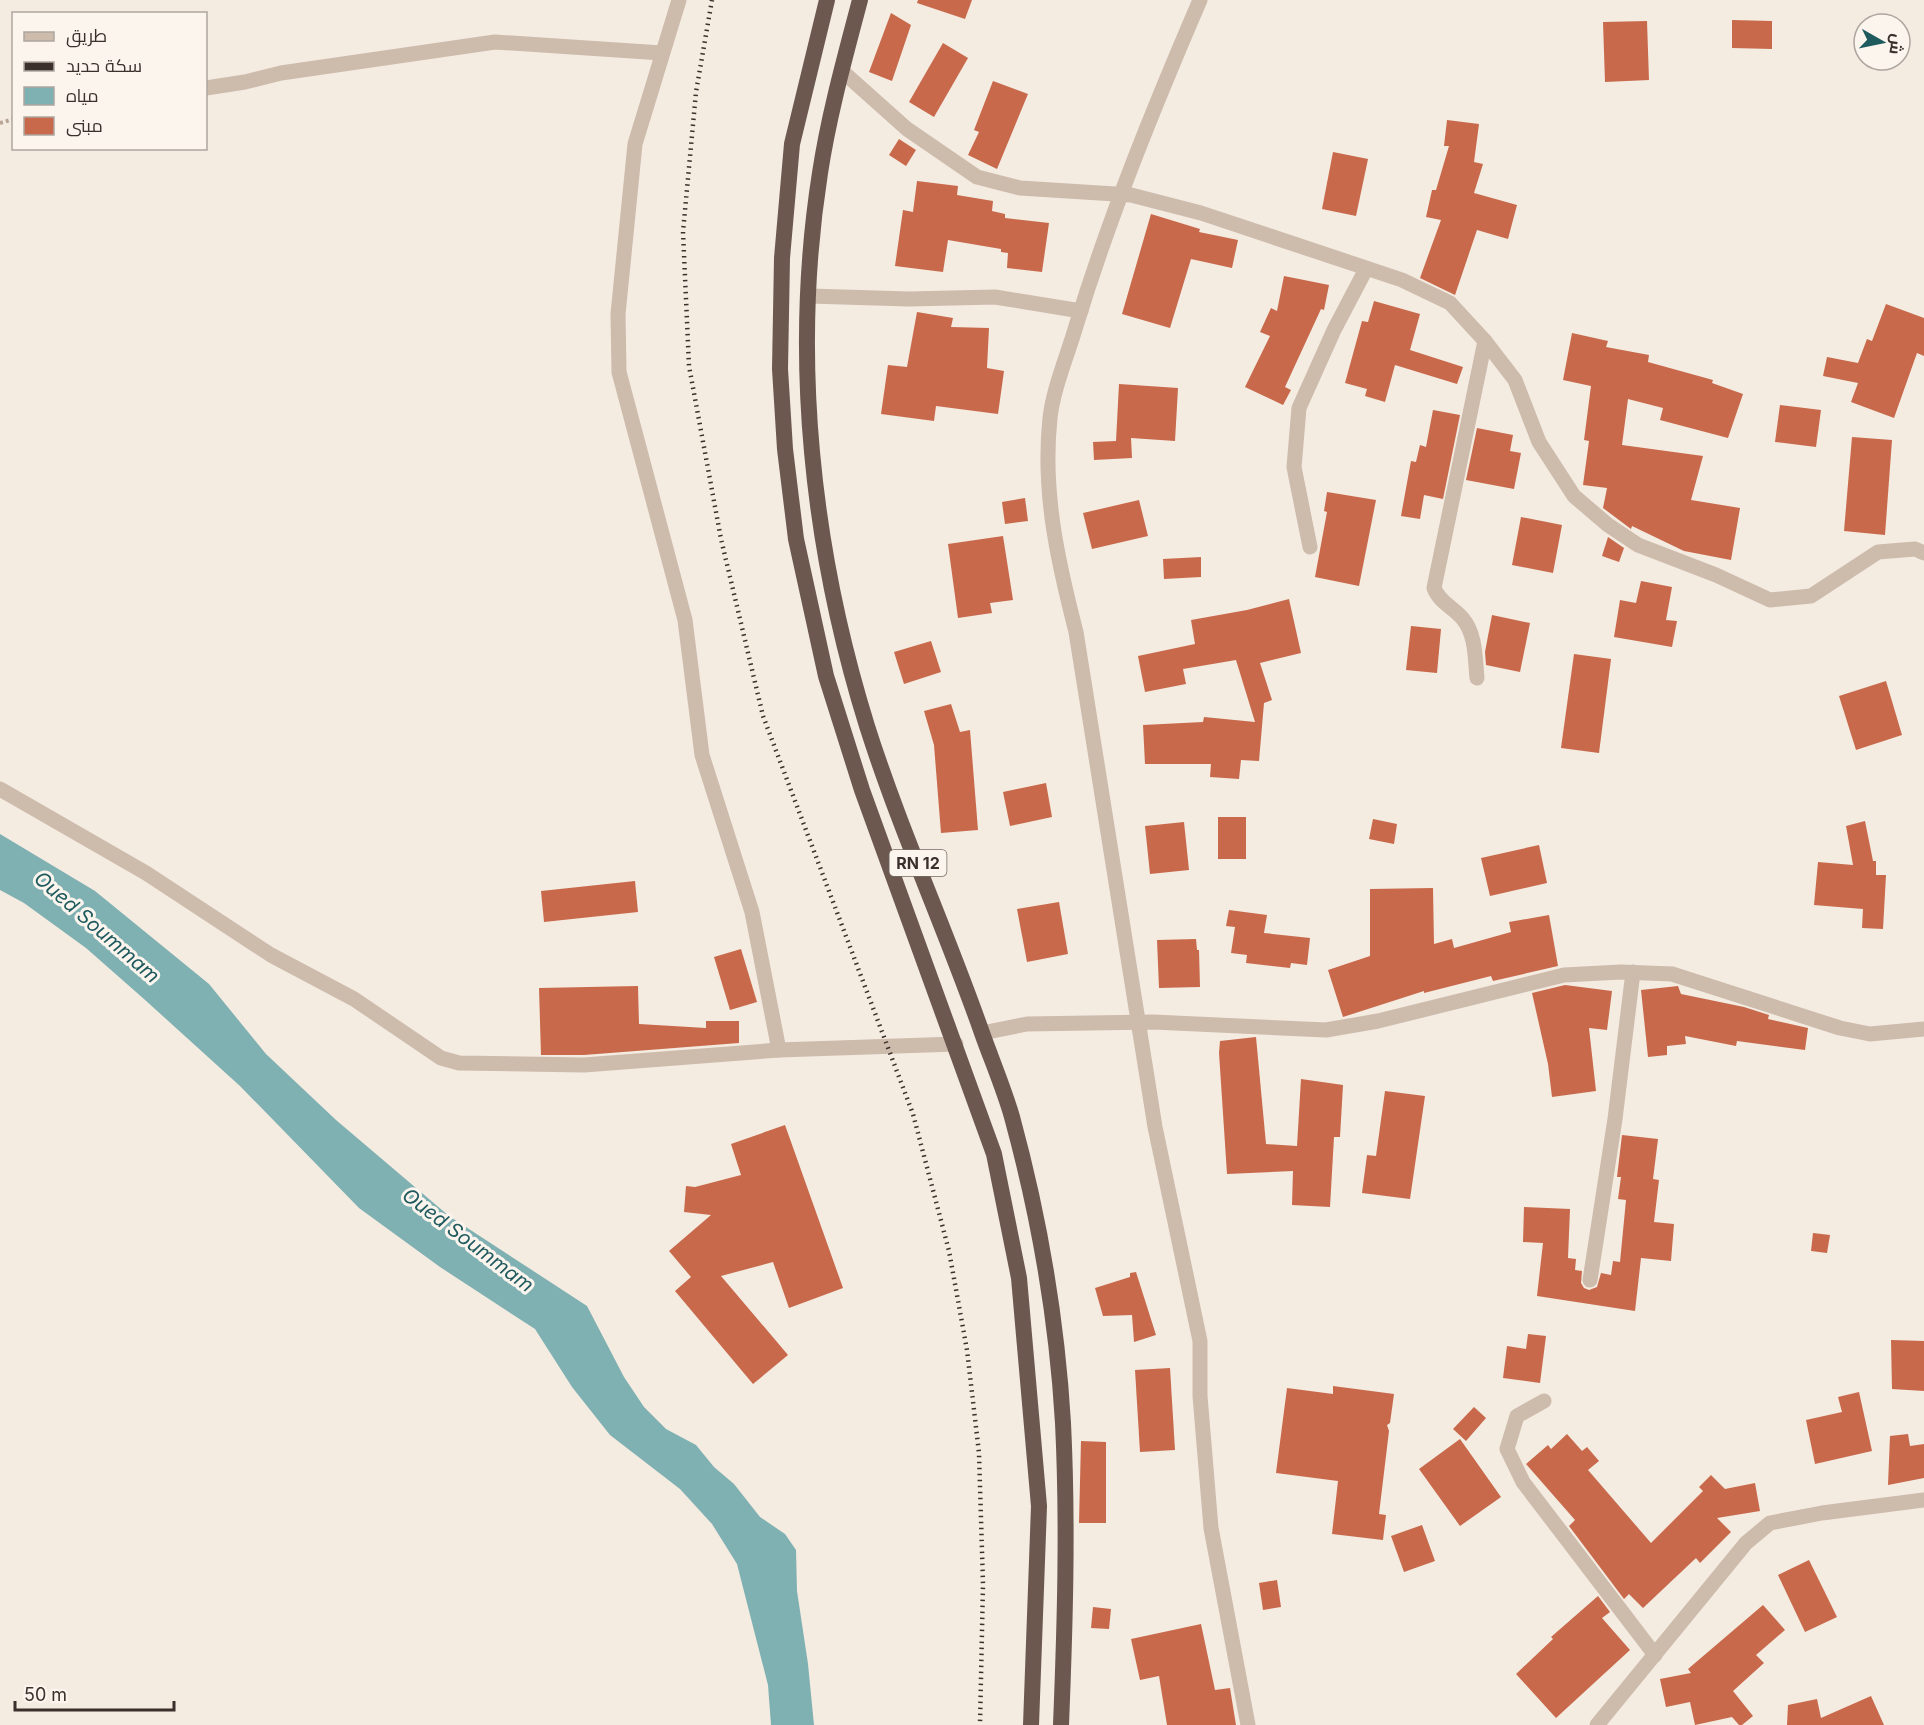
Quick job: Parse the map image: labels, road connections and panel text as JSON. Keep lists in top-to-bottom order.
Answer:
{
  "streets": {
    "highway": ["RN 12"]
  },
  "water": ["Oued Soummam"],
  "legend": [
    "طريق",
    "سكة حديد",
    "مياه",
    "مبنى"
  ],
  "scale_bar": "50 m",
  "north": "right"
}
